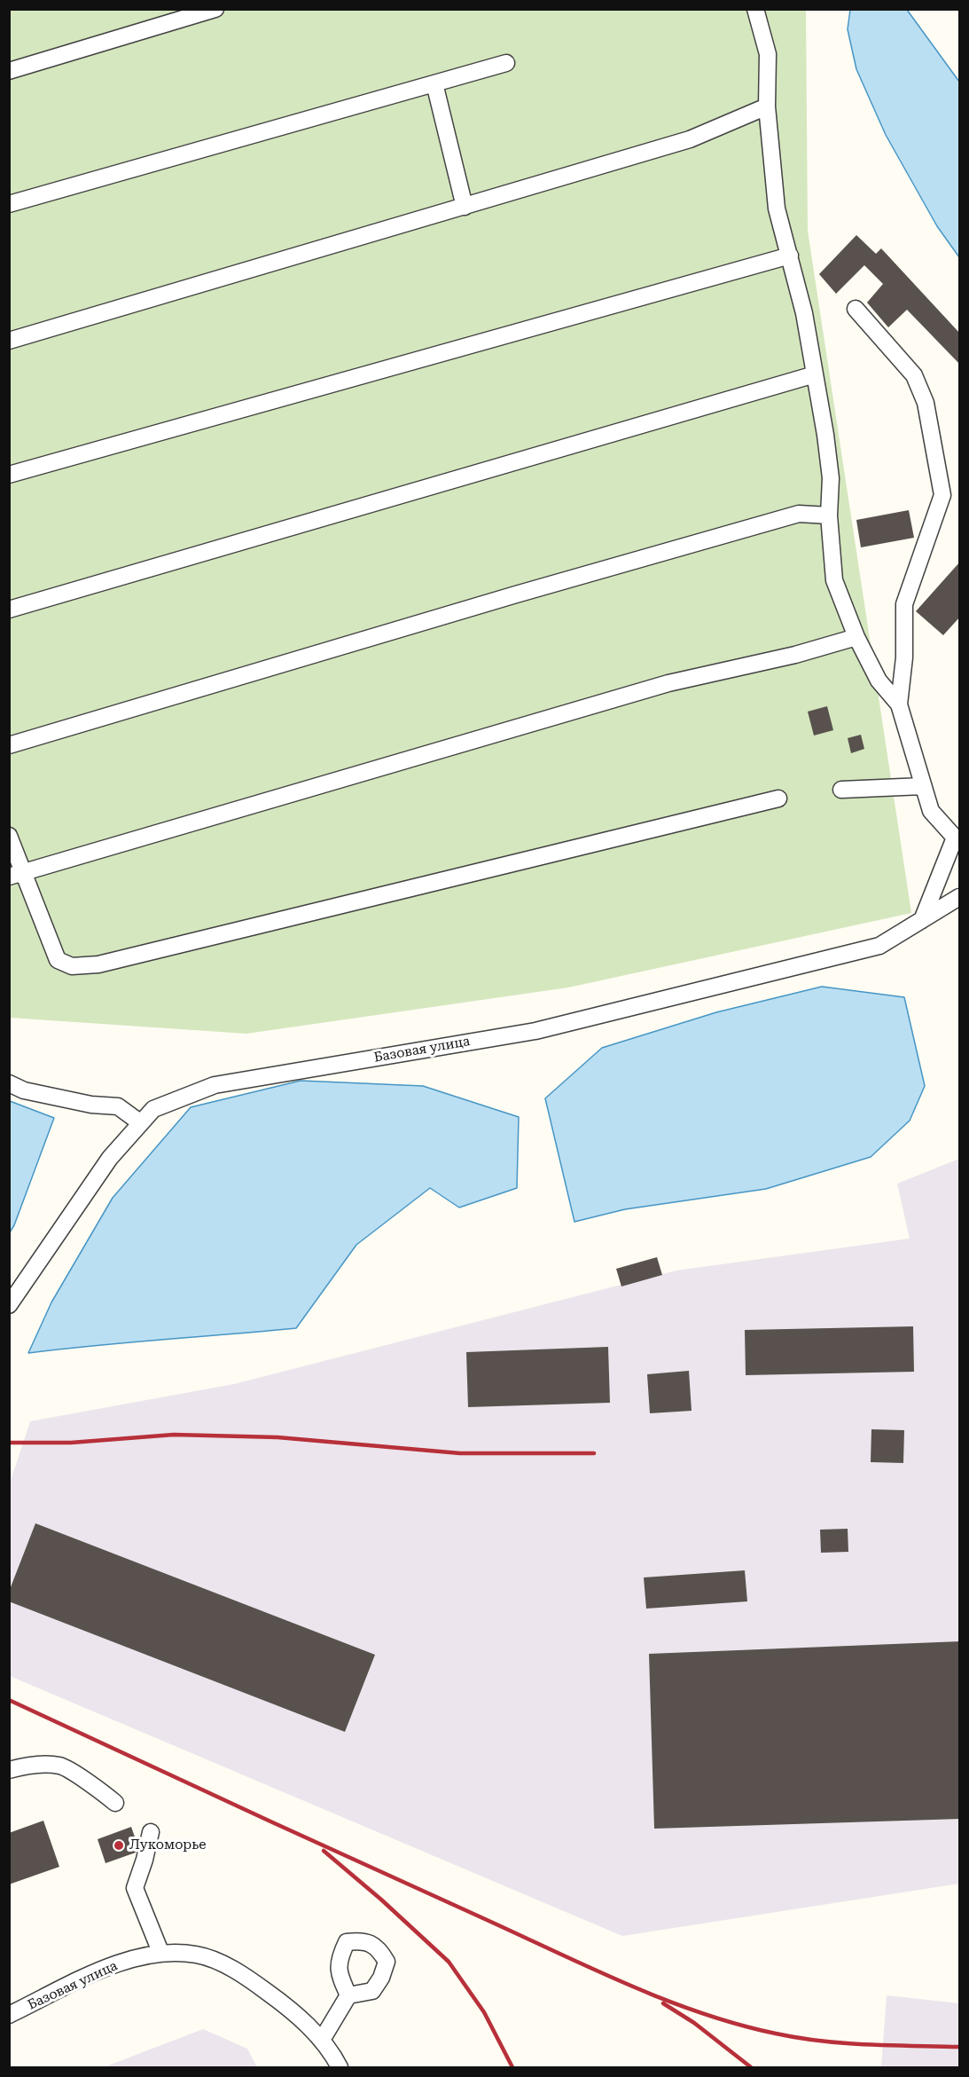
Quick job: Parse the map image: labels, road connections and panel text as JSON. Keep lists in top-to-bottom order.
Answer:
{
  "streets": {
    "street": ["Базовая улица"]
  },
  "places": ["Лукоморье"]
}
